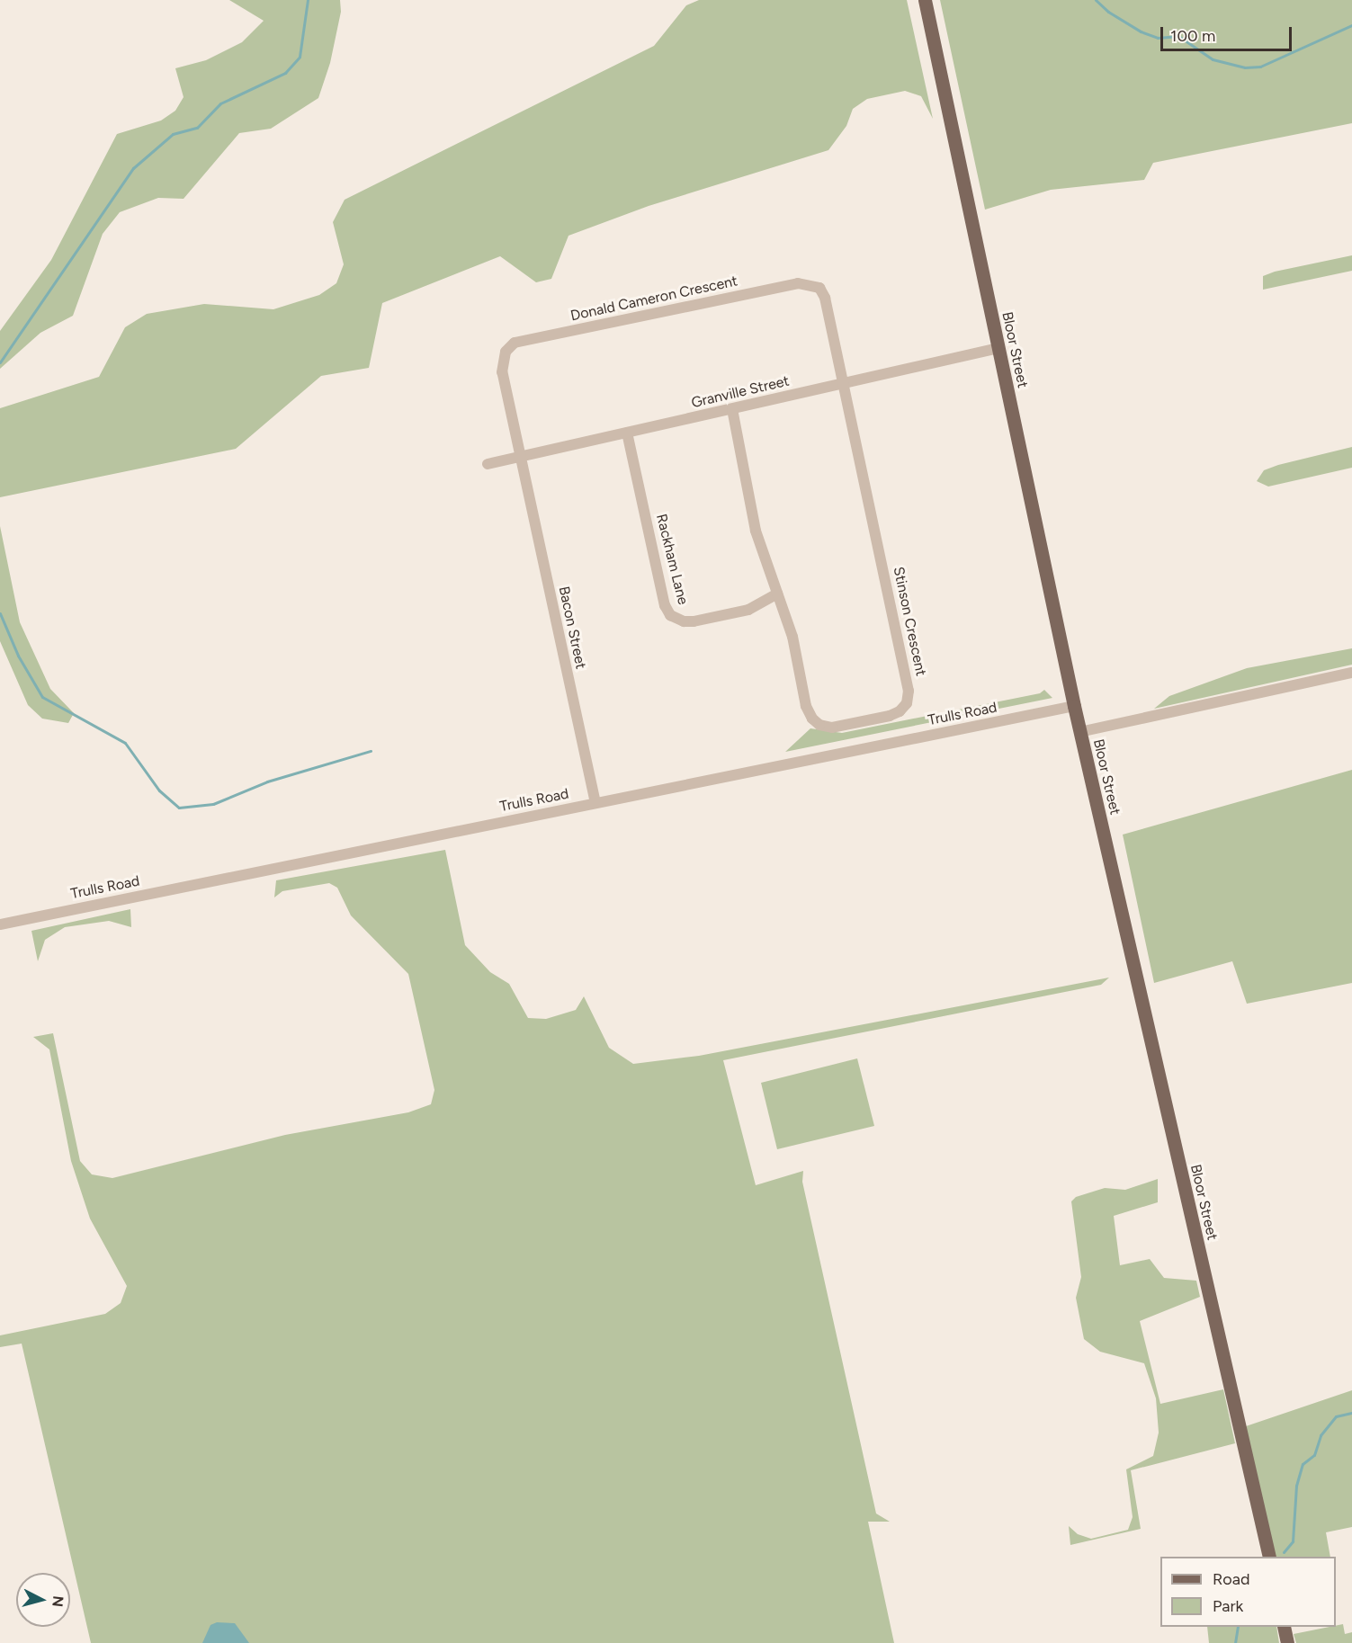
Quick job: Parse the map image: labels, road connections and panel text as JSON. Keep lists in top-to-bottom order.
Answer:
{
  "streets": {
    "main road": ["Bloor Street"],
    "street": [
      "Donald Cameron Crescent",
      "Granville Street",
      "Rackham Lane",
      "Stinson Crescent",
      "Bacon Street",
      "Trulls Road"
    ]
  },
  "crossings": [
    ["Donald Cameron Crescent", "Granville Street"],
    ["Donald Cameron Crescent", "Stinson Crescent"],
    ["Donald Cameron Crescent", "Bacon Street"],
    ["Bloor Street", "Granville Street"],
    ["Bloor Street", "Trulls Road"],
    ["Granville Street", "Rackham Lane"],
    ["Granville Street", "Stinson Crescent"],
    ["Granville Street", "Bacon Street"],
    ["Rackham Lane", "Stinson Crescent"],
    ["Bacon Street", "Trulls Road"]
  ],
  "legend": ["Road", "Park"],
  "scale_bar": "100 m",
  "north": "right"
}
